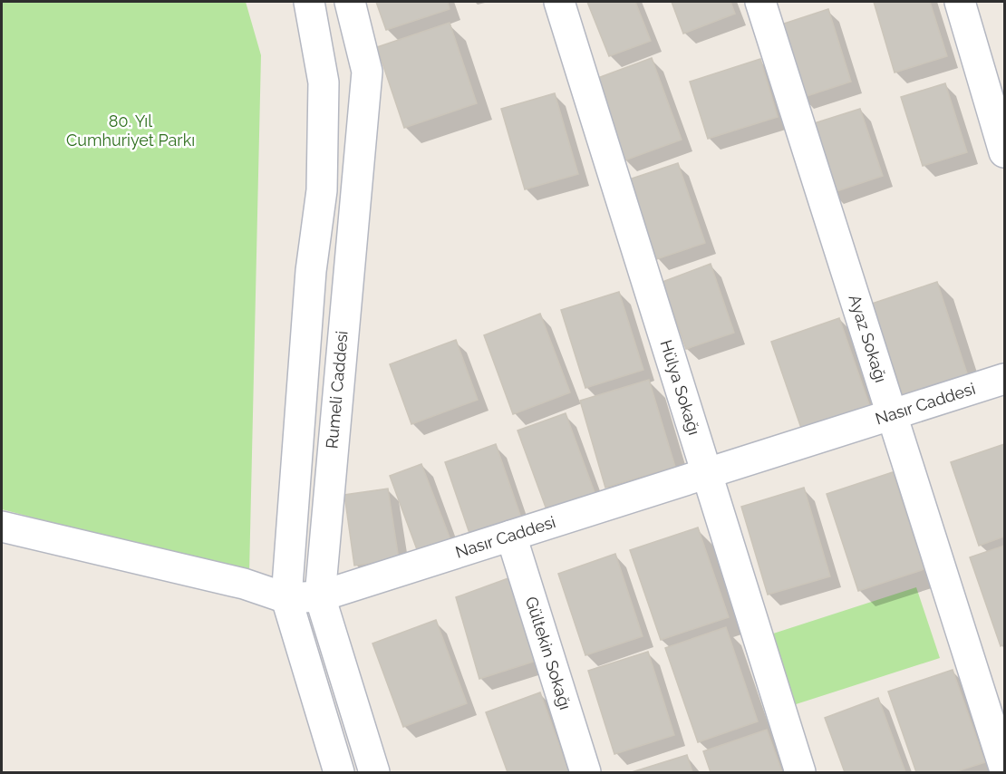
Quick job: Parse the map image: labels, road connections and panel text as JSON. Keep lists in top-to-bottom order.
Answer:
{
  "streets": {
    "street": [
      "Ayaz Sokağı",
      "Hülya Sokağı",
      "Rumeli Caddesi",
      "Nasır Caddesi",
      "Gültekin Sokağı"
    ]
  },
  "crossings": [
    ["Ayaz Sokağı", "Nasır Caddesi"],
    ["Hülya Sokağı", "Nasır Caddesi"],
    ["Rumeli Caddesi", "Nasır Caddesi"],
    ["Nasır Caddesi", "Gültekin Sokağı"]
  ],
  "parks": ["80. Yıl Cumhuriyet Parkı"]
}
